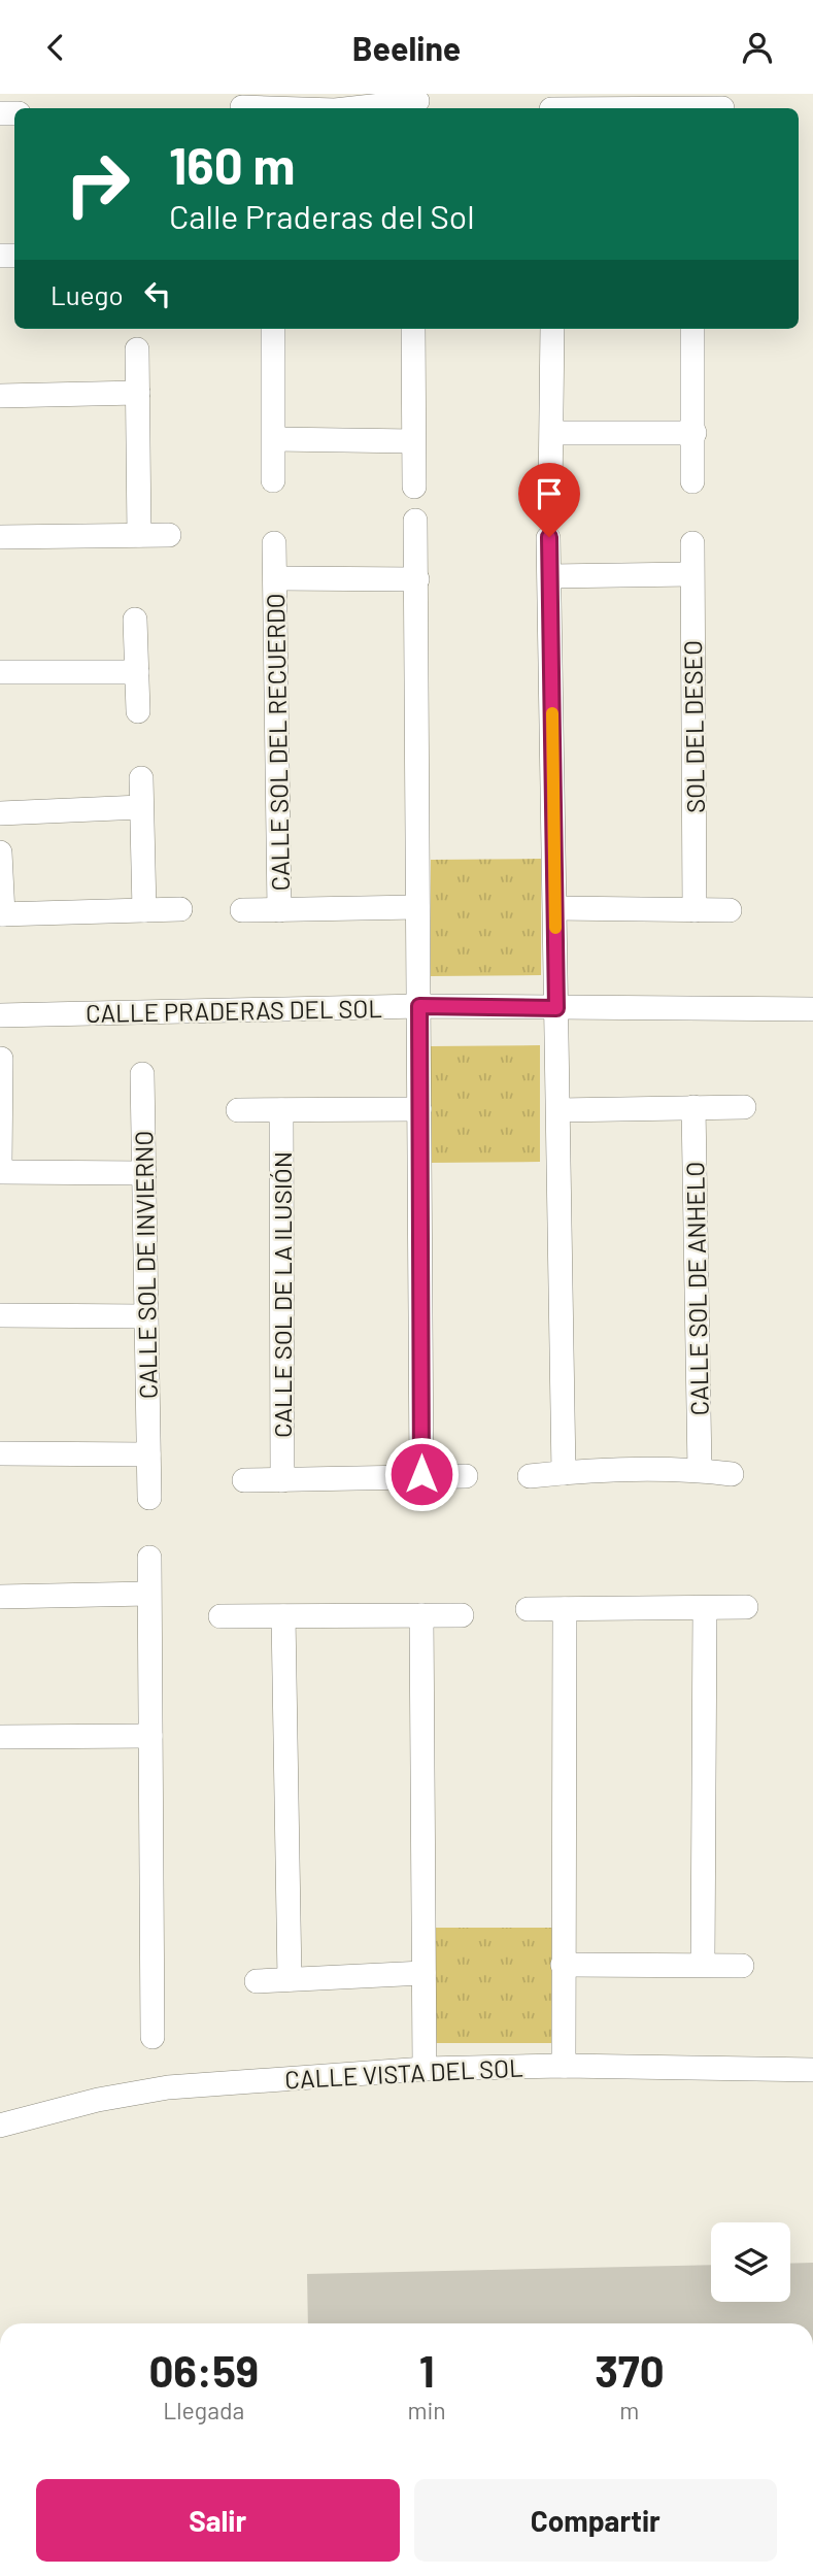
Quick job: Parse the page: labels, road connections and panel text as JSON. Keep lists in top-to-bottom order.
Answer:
{
  "streets": {
    "street": [
      "SOL DEL DESEO",
      "CALLE SOL DEL RECUERDO",
      "CALLE PRADERAS DEL SOL",
      "CALLE SOL DE INVIERNO",
      "CALLE SOL DE ANHELO",
      "CALLE SOL DE LA ILUSIÓN",
      "CALLE VISTA DEL SOL"
    ]
  },
  "page": {
    "header": "Beeline",
    "turn": ["160 m", "Calle Praderas del Sol"],
    "then": "Luego",
    "eta": [
      "06:59",
      "Llegada",
      "1",
      "min",
      "370",
      "m"
    ],
    "buttons": ["Salir", "Compartir"]
  }
}
